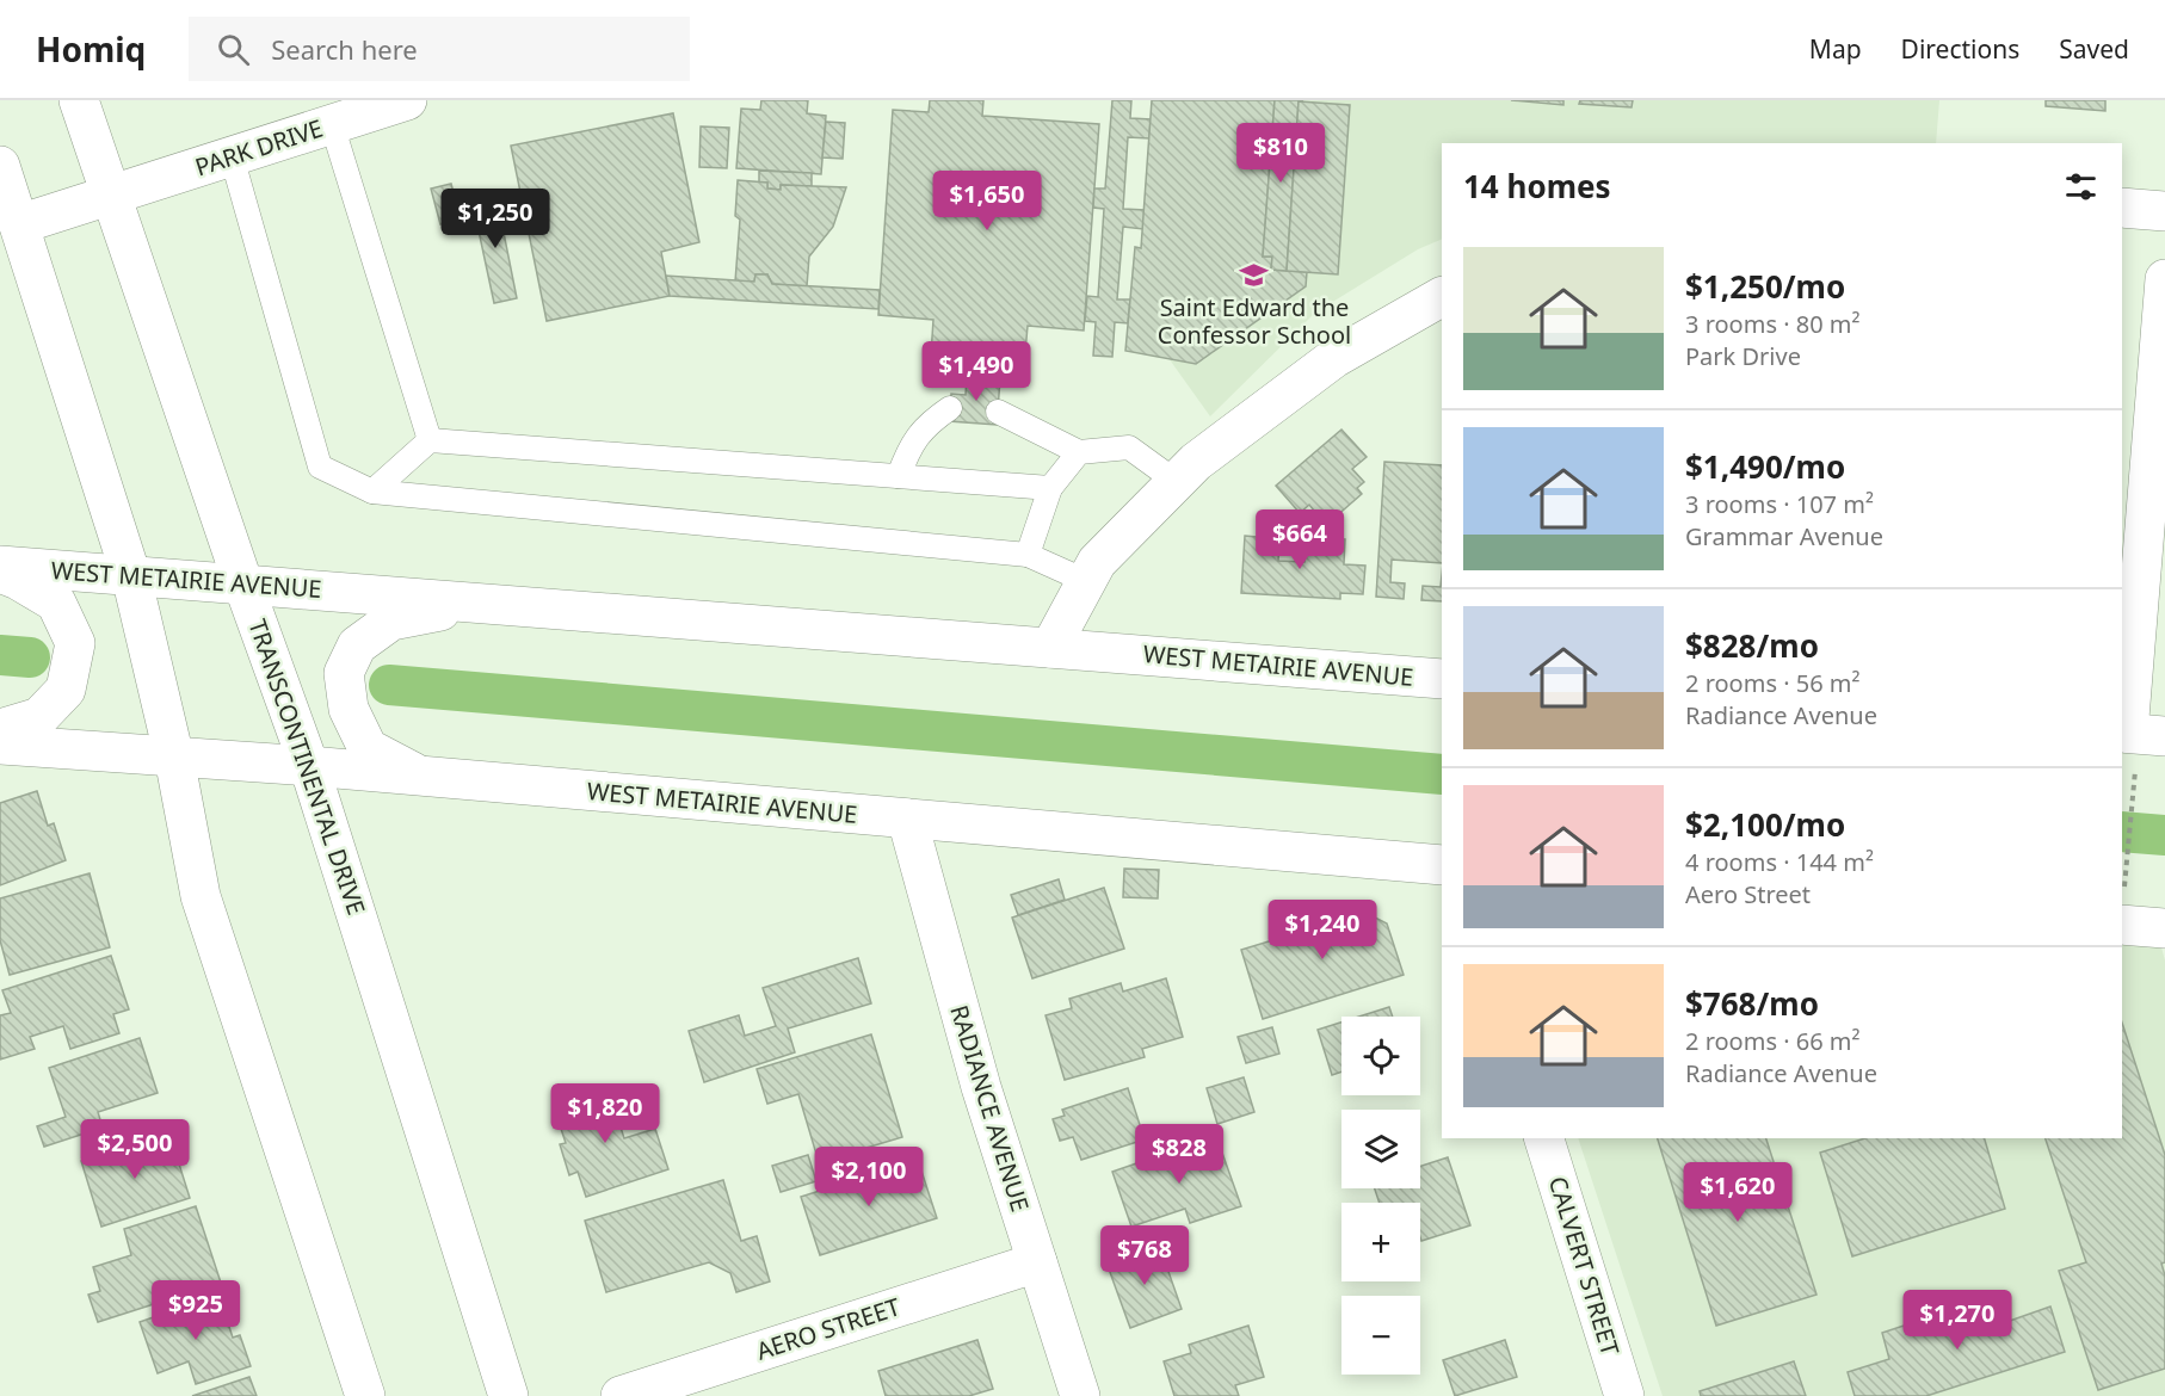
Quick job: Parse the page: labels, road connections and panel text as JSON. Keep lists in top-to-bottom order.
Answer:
{
  "streets": {
    "street": [
      "PARK DRIVE",
      "WEST METAIRIE AVENUE",
      "TRANSCONTINENTAL DRIVE",
      "RADIANCE AVENUE",
      "CALVERT STREET",
      "AERO STREET"
    ]
  },
  "crossings": [
    ["PARK DRIVE", "TRANSCONTINENTAL DRIVE"],
    ["WEST METAIRIE AVENUE", "TRANSCONTINENTAL DRIVE"],
    ["WEST METAIRIE AVENUE", "RADIANCE AVENUE"],
    ["RADIANCE AVENUE", "AERO STREET"]
  ],
  "places": {
    "school or university": ["Saint Edward the Confessor School"]
  },
  "page": {
    "header": "Homiq",
    "search": "Search here",
    "nav": ["Map", "Directions", "Saved"],
    "price": [
      "$810",
      "$1,650",
      "$1,250",
      "$1,490",
      "$664",
      "$1,240",
      "$1,820",
      "$2,500",
      "$828",
      "$2,100",
      "$1,620",
      "$768",
      "$925",
      "$1,270"
    ],
    "heading": "14 homes",
    "list": [
      {
        "name": "$1,250/mo",
        "note": "3 rooms · 80 m² · Park Drive"
      },
      {
        "name": "$1,490/mo",
        "note": "3 rooms · 107 m² · Grammar Avenue"
      },
      {
        "name": "$828/mo",
        "note": "2 rooms · 56 m² · Radiance Avenue"
      },
      {
        "name": "$2,100/mo",
        "note": "4 rooms · 144 m² · Aero Street"
      },
      {
        "name": "$768/mo",
        "note": "2 rooms · 66 m² · Radiance Avenue"
      }
    ],
    "map_buttons": ["+", "−"]
  }
}
